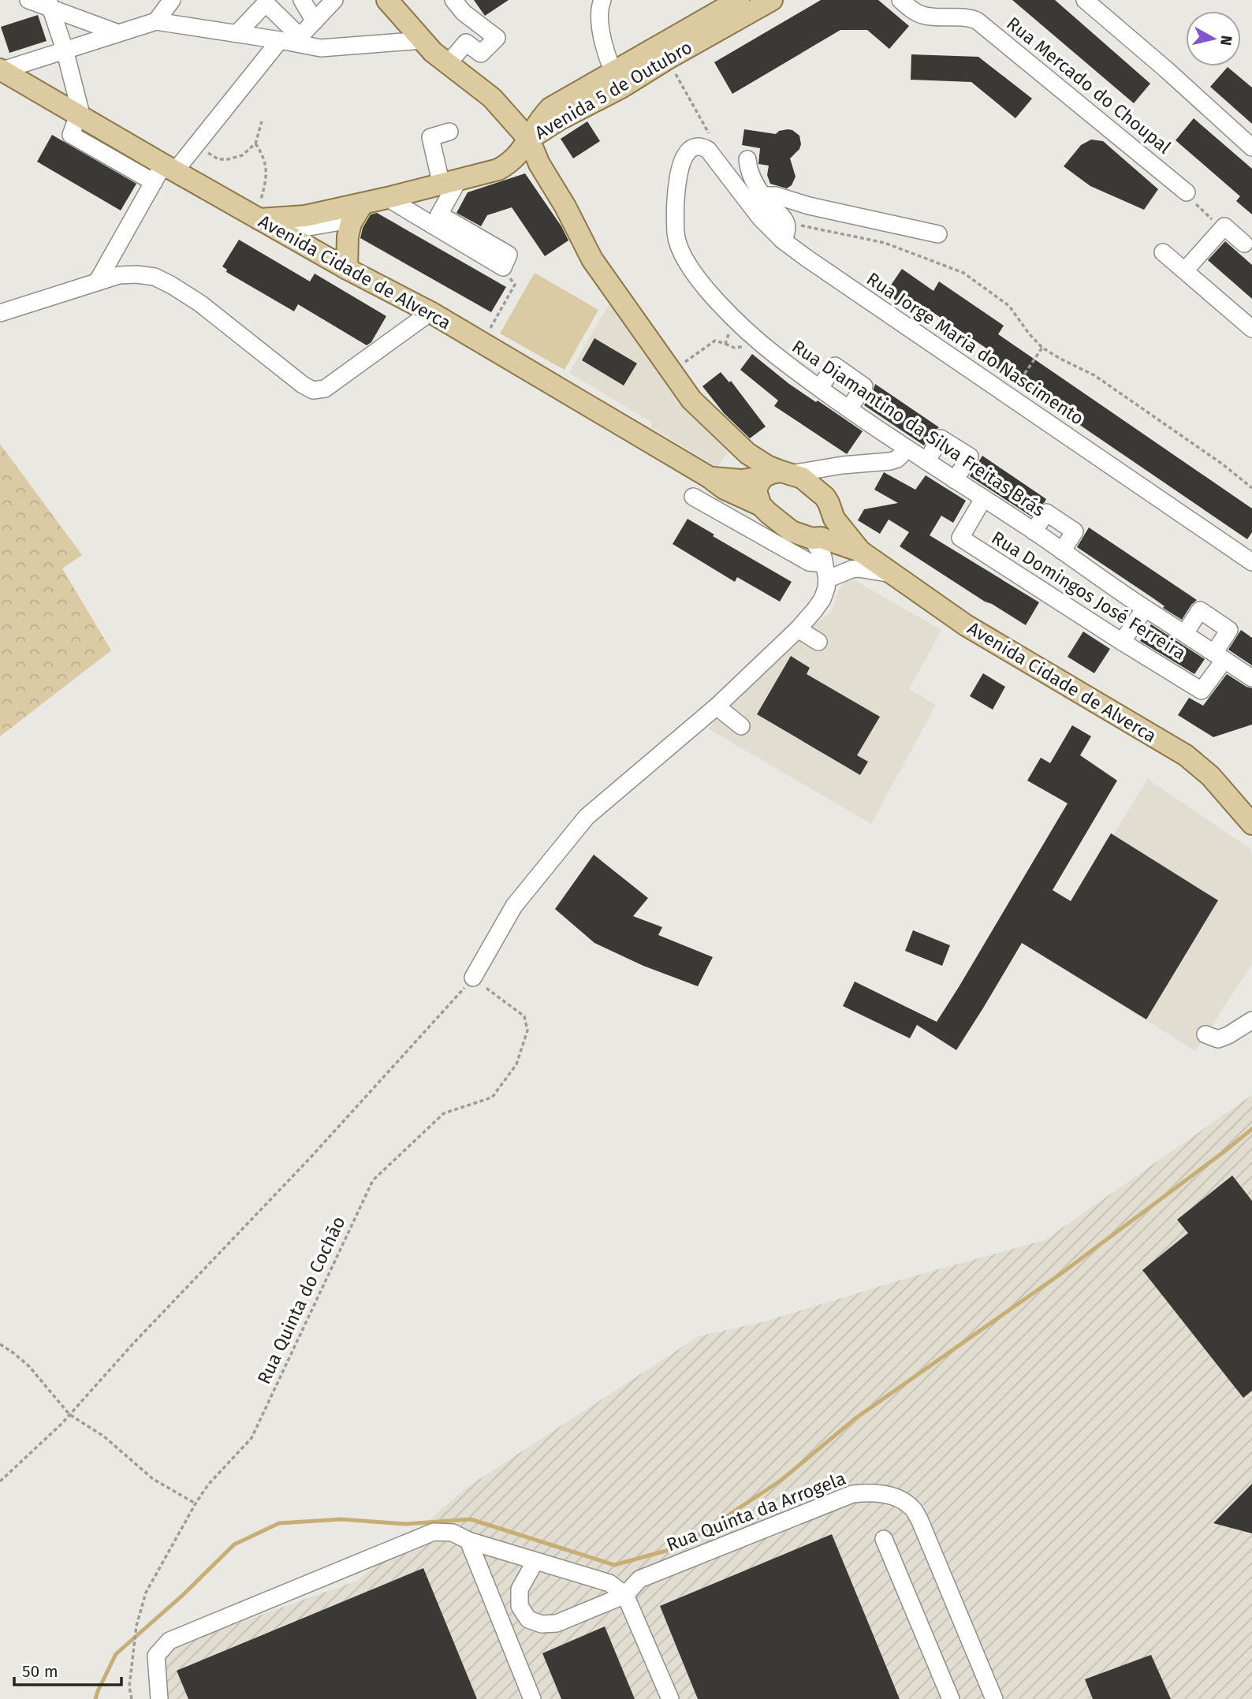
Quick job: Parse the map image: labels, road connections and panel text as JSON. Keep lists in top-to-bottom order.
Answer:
{
  "streets": {
    "main road": ["Avenida 5 de Outubro", "Avenida Cidade de Alverca"],
    "street": [
      "Rua Mercado do Choupal",
      "Rua Jorge Maria do Nascimento",
      "Rua Diamantino da Silva Freitas Brás",
      "Rua Domingos José Ferreira",
      "Rua Quinta da Arrogela"
    ],
    "path": ["Rua Quinta do Cochão"]
  },
  "crossings": [
    ["Avenida 5 de Outubro", "Avenida Cidade de Alverca"],
    ["Rua Jorge Maria do Nascimento", "Rua Diamantino da Silva Freitas Brás"],
    ["Rua Diamantino da Silva Freitas Brás", "Rua Domingos José Ferreira"]
  ],
  "scale_bar": "50 m",
  "north": "right"
}
